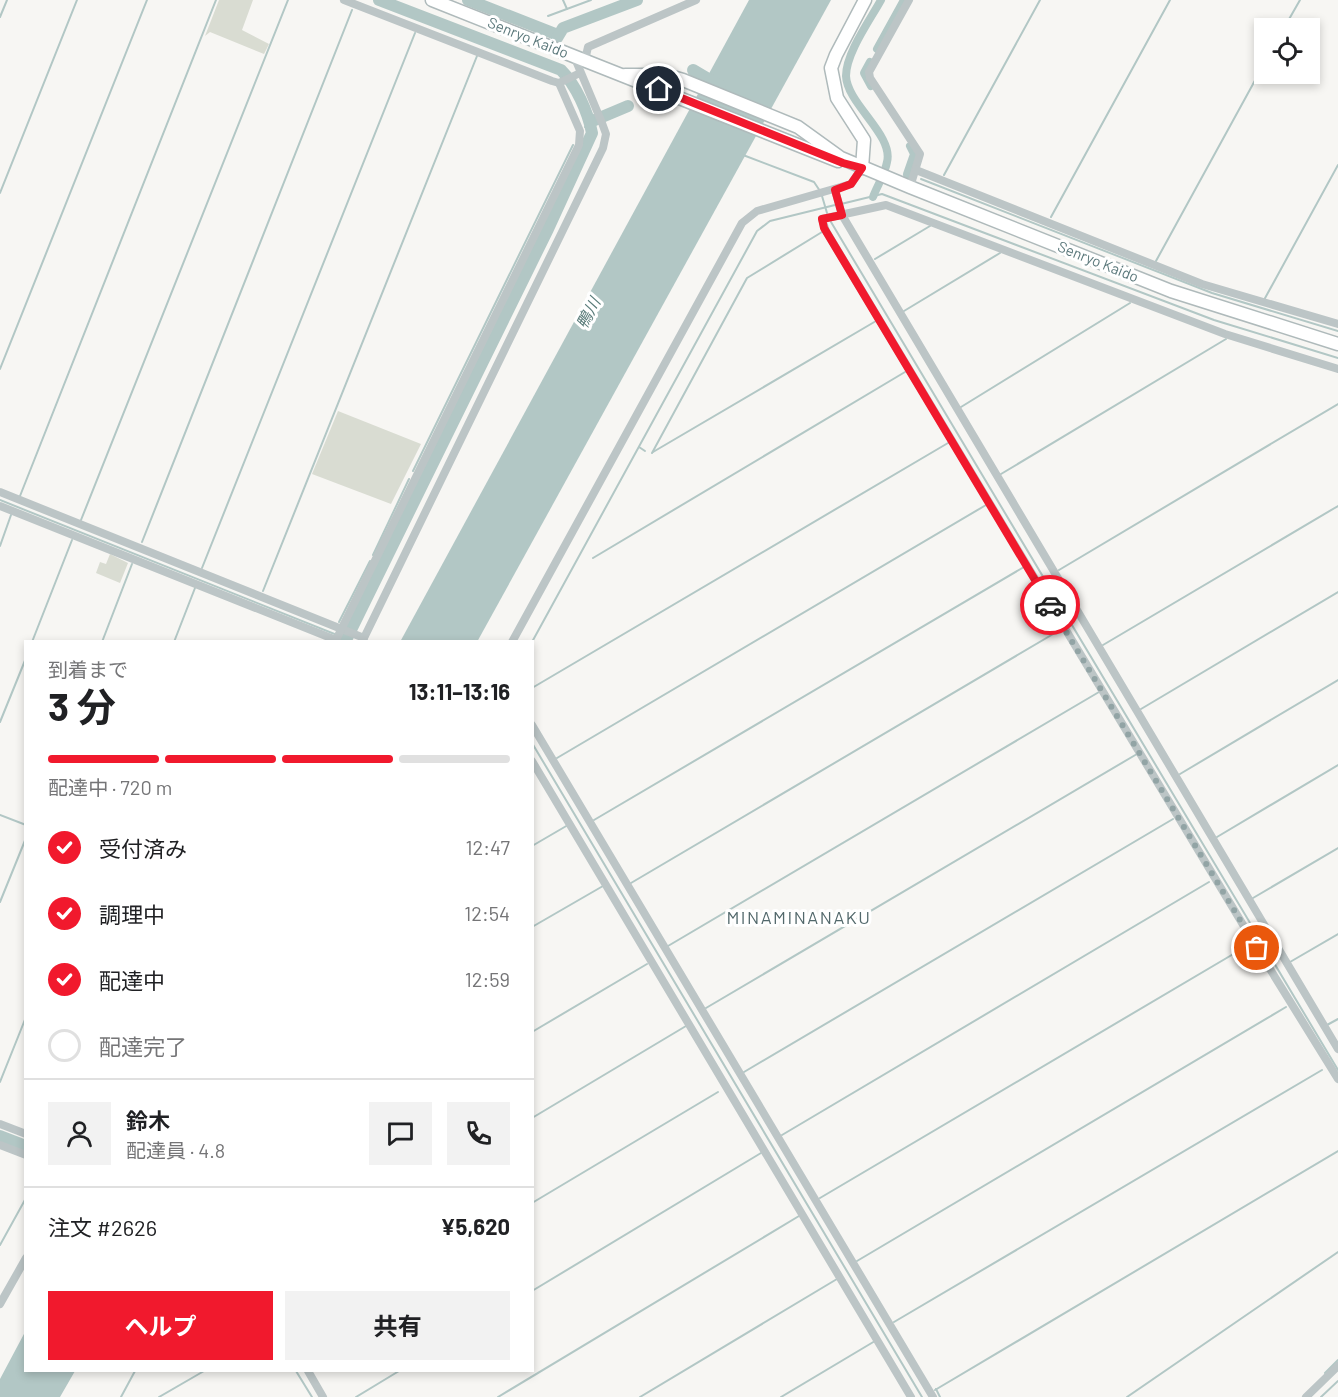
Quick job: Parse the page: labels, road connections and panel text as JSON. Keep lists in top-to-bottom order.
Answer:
{
  "streets": {
    "street": ["Senryo Kaido"]
  },
  "districts": ["MINAMINANAKU"],
  "water": ["鴨川"],
  "page": {
    "heading": ["3 分", "到着まで", "13:11–13:16"],
    "panel": [
      "鈴木",
      "配達員 · 4.8",
      "注文 #2626",
      "¥5,620"
    ],
    "bar": "配達中 · 720 m",
    "list": [
      ["受付済み", "12:47"],
      ["調理中", "12:54"],
      ["配達中", "12:59"],
      "配達完了"
    ],
    "buttons": ["ヘルプ", "共有"]
  }
}
